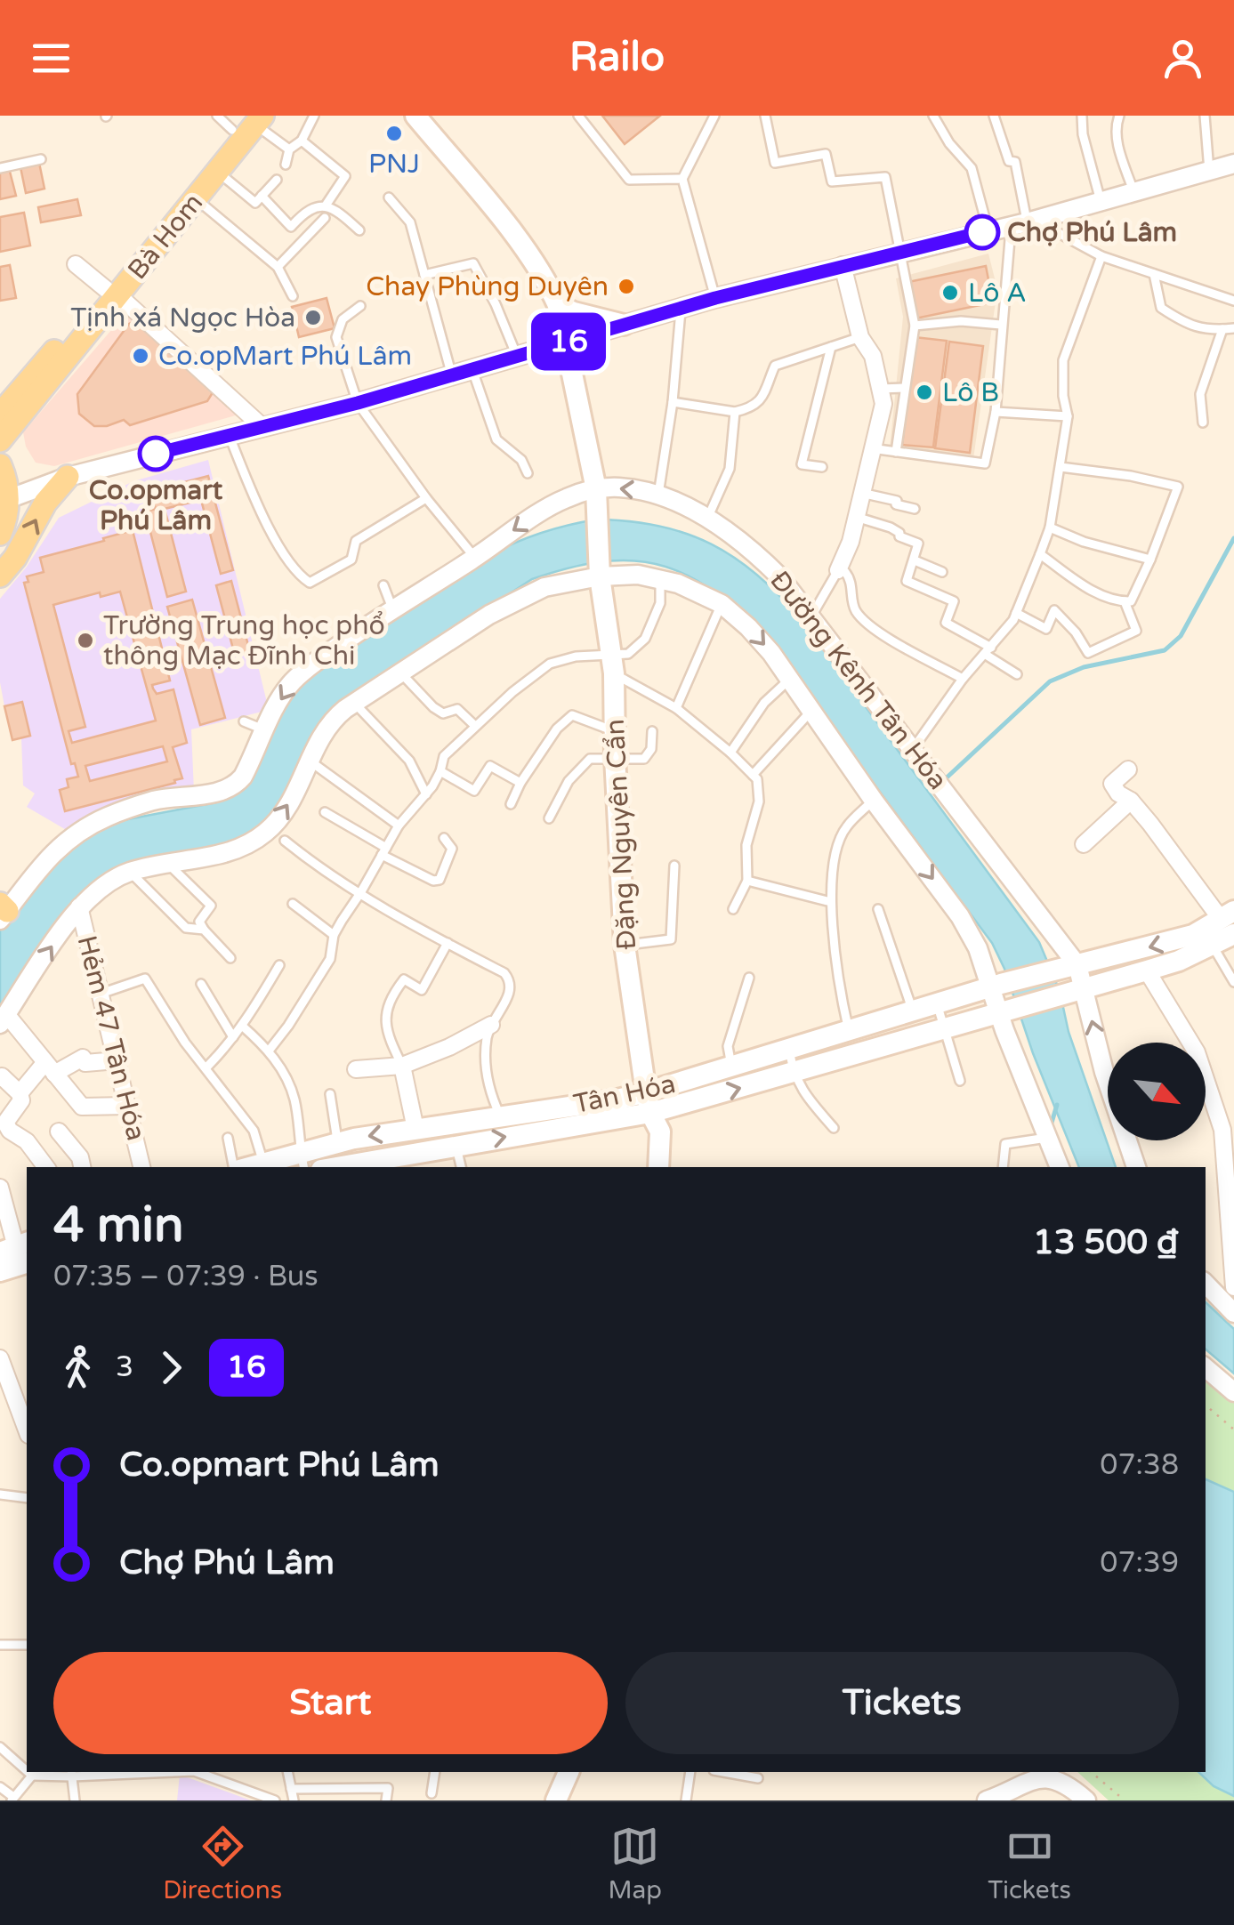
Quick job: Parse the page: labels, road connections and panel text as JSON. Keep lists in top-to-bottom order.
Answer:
{
  "streets": {
    "main road": ["Bà Hom", "Đặng Nguyên Cẩn", "Tân Hóa"],
    "street": ["Đường Kênh Tân Hóa", "Hẻm 47 Tân Hóa"]
  },
  "crossings": [
    ["Đường Kênh Tân Hóa", "Đặng Nguyên Cẩn"],
    ["Đường Kênh Tân Hóa", "Hẻm 47 Tân Hóa"],
    ["Đường Kênh Tân Hóa", "Tân Hóa"],
    ["Đặng Nguyên Cẩn", "Tân Hóa"]
  ],
  "places": [
    "PNJ",
    "Chợ Phú Lâm",
    "Chay Phùng Duyên",
    "Lô A",
    "Tịnh xá Ngọc Hòa",
    "Co.opMart Phú Lâm",
    "Lô B",
    "Co.opmart Phú Lâm",
    "Trường Trung học phổ thông Mạc Đĩnh Chi"
  ],
  "lines": ["bus line 16"],
  "north": "bottom right",
  "page": {
    "header": "Railo",
    "on_map": "16",
    "heading": ["4 min", "07:35 – 07:39 · Bus", "13 500 ₫"],
    "legs": ["3", "16"],
    "list": [
      {
        "name": "Co.opmart Phú Lâm",
        "value": "07:38"
      },
      {
        "name": "Chợ Phú Lâm",
        "value": "07:39"
      }
    ],
    "buttons": ["Start", "Tickets"],
    "tabs": ["Directions", "Map", "Tickets"]
  }
}
